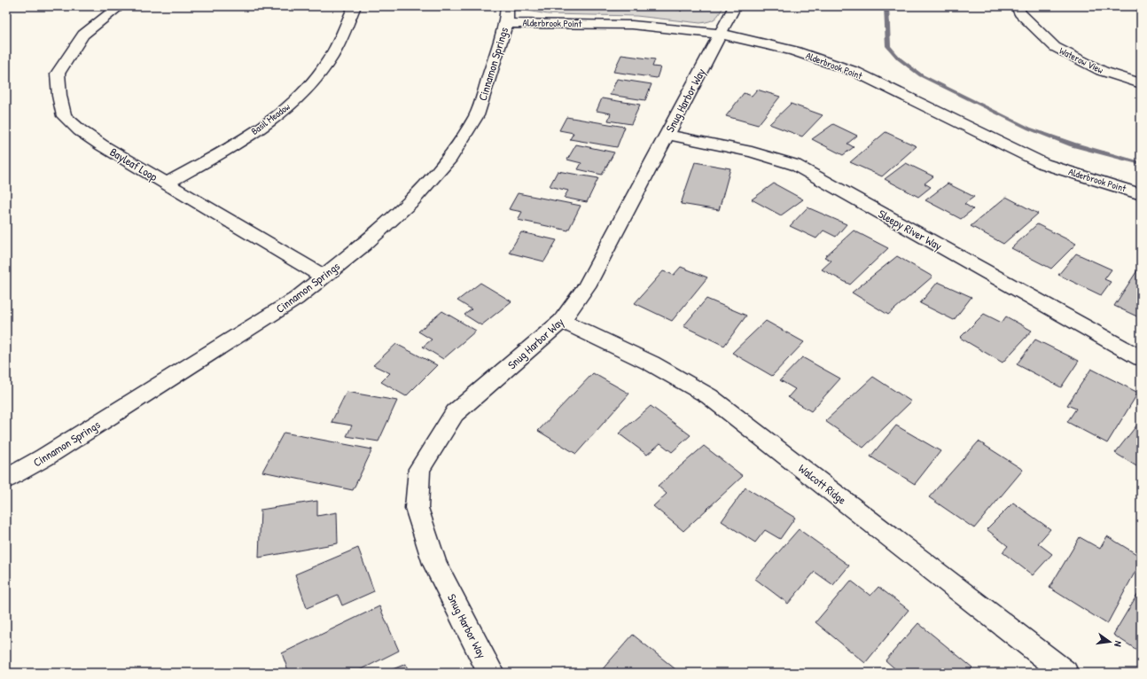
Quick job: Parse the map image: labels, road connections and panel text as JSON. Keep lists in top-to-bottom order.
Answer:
{
  "streets": {
    "street": [
      "Alderbrook Point",
      "Waterow View",
      "Cinnamon Springs",
      "Snug Harbor Way",
      "Basil Meadow",
      "Bayleaf Loop",
      "Sleepy River Way",
      "Walcott Ridge"
    ]
  },
  "crossings": [
    ["Alderbrook Point", "Cinnamon Springs"],
    ["Alderbrook Point", "Snug Harbor Way"],
    ["Cinnamon Springs", "Bayleaf Loop"],
    ["Snug Harbor Way", "Sleepy River Way"],
    ["Snug Harbor Way", "Walcott Ridge"],
    ["Basil Meadow", "Bayleaf Loop"]
  ],
  "north": "right"
}
